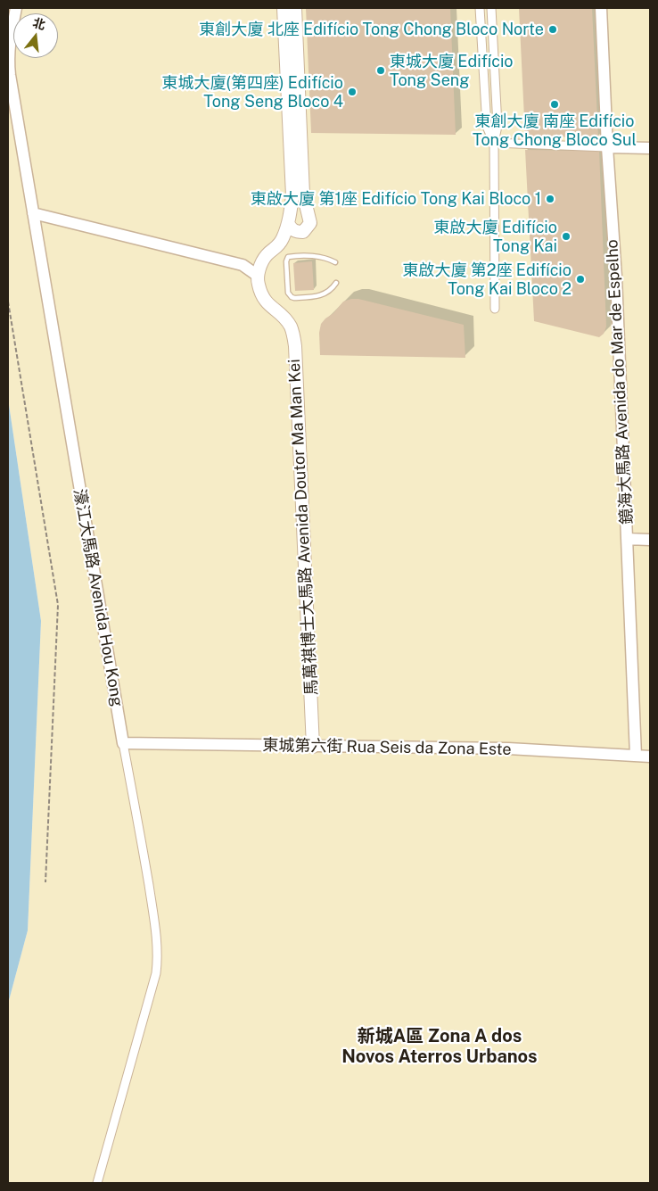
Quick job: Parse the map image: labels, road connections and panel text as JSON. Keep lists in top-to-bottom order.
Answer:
{
  "streets": {
    "main road": [
      "鏡海大馬路 Avenida do Mar de Espelho",
      "馬萬祺博士大馬路 Avenida Doutor Ma Man Kei",
      "濠江大馬路 Avenida Hou Kong",
      "東城第六街 Rua Seis da Zona Este"
    ]
  },
  "crossings": [
    ["鏡海大馬路 Avenida do Mar de Espelho", "東城第六街 Rua Seis da Zona Este"],
    ["馬萬祺博士大馬路 Avenida Doutor Ma Man Kei", "東城第六街 Rua Seis da Zona Este"],
    ["濠江大馬路 Avenida Hou Kong", "東城第六街 Rua Seis da Zona Este"]
  ],
  "districts": ["新城A區 Zona A dos Novos Aterros Urbanos"],
  "places": [
    "東創大廈 北座 Edifício Tong Chong Bloco Norte",
    "東城大廈 Edifício Tong Seng",
    "東城大廈(第四座) Edifício Tong Seng Bloco 4",
    "東創大廈 南座 Edifício Tong Chong Bloco Sul",
    "東啟大廈 第1座 Edifício Tong Kai Bloco 1",
    "東啟大廈 Edifício Tong Kai",
    "東啟大廈 第2座 Edifício Tong Kai Bloco 2"
  ],
  "north": "top"
}
